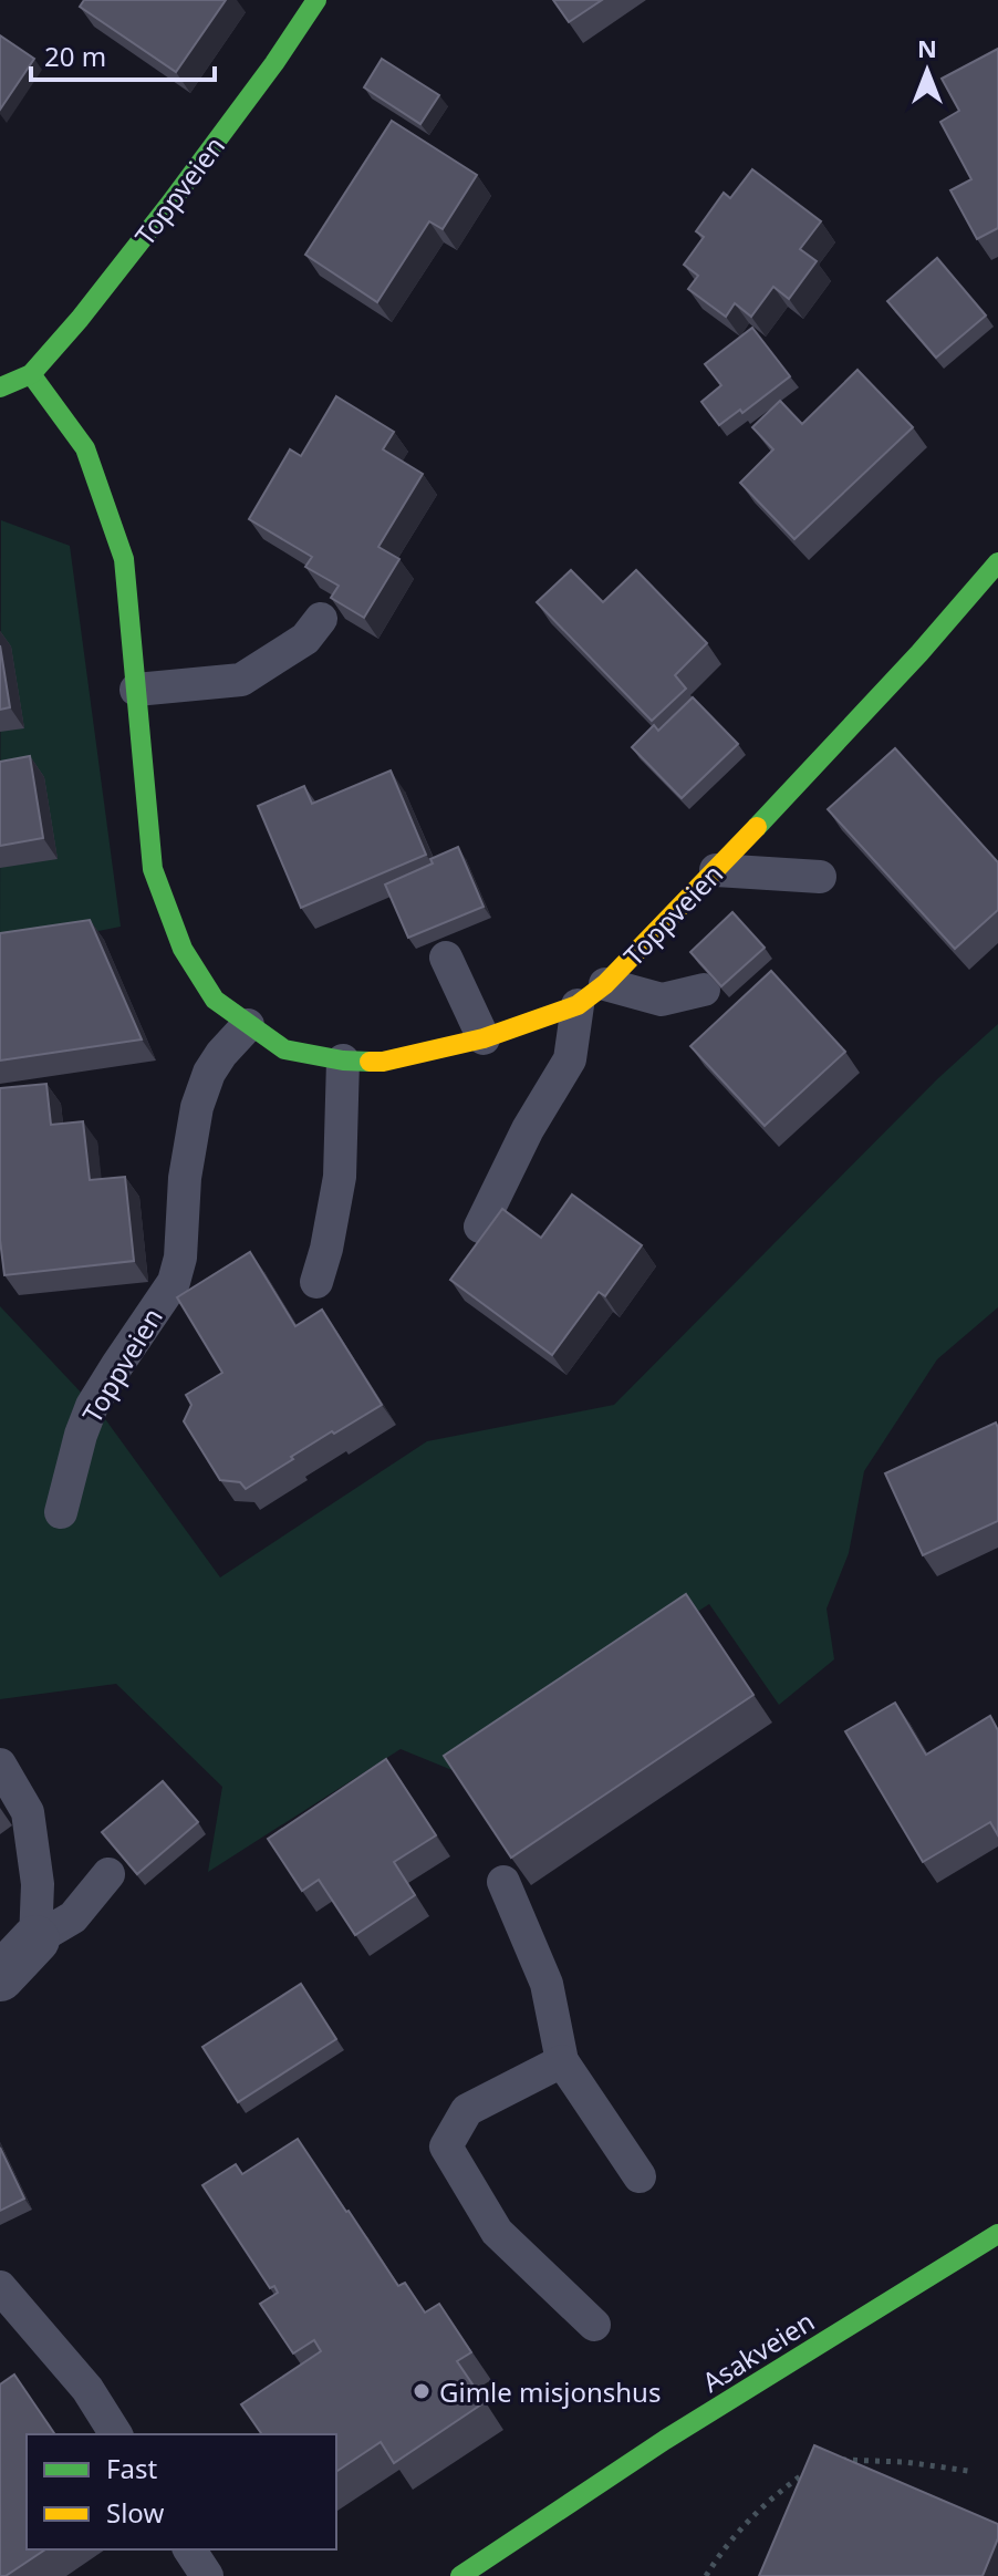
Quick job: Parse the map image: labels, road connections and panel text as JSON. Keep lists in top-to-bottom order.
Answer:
{
  "streets": {
    "street": ["Toppveien", "Asakveien"]
  },
  "places": ["Gimle misjonshus"],
  "legend": ["Fast", "Slow"],
  "scale_bar": "20 m",
  "north": "top"
}
